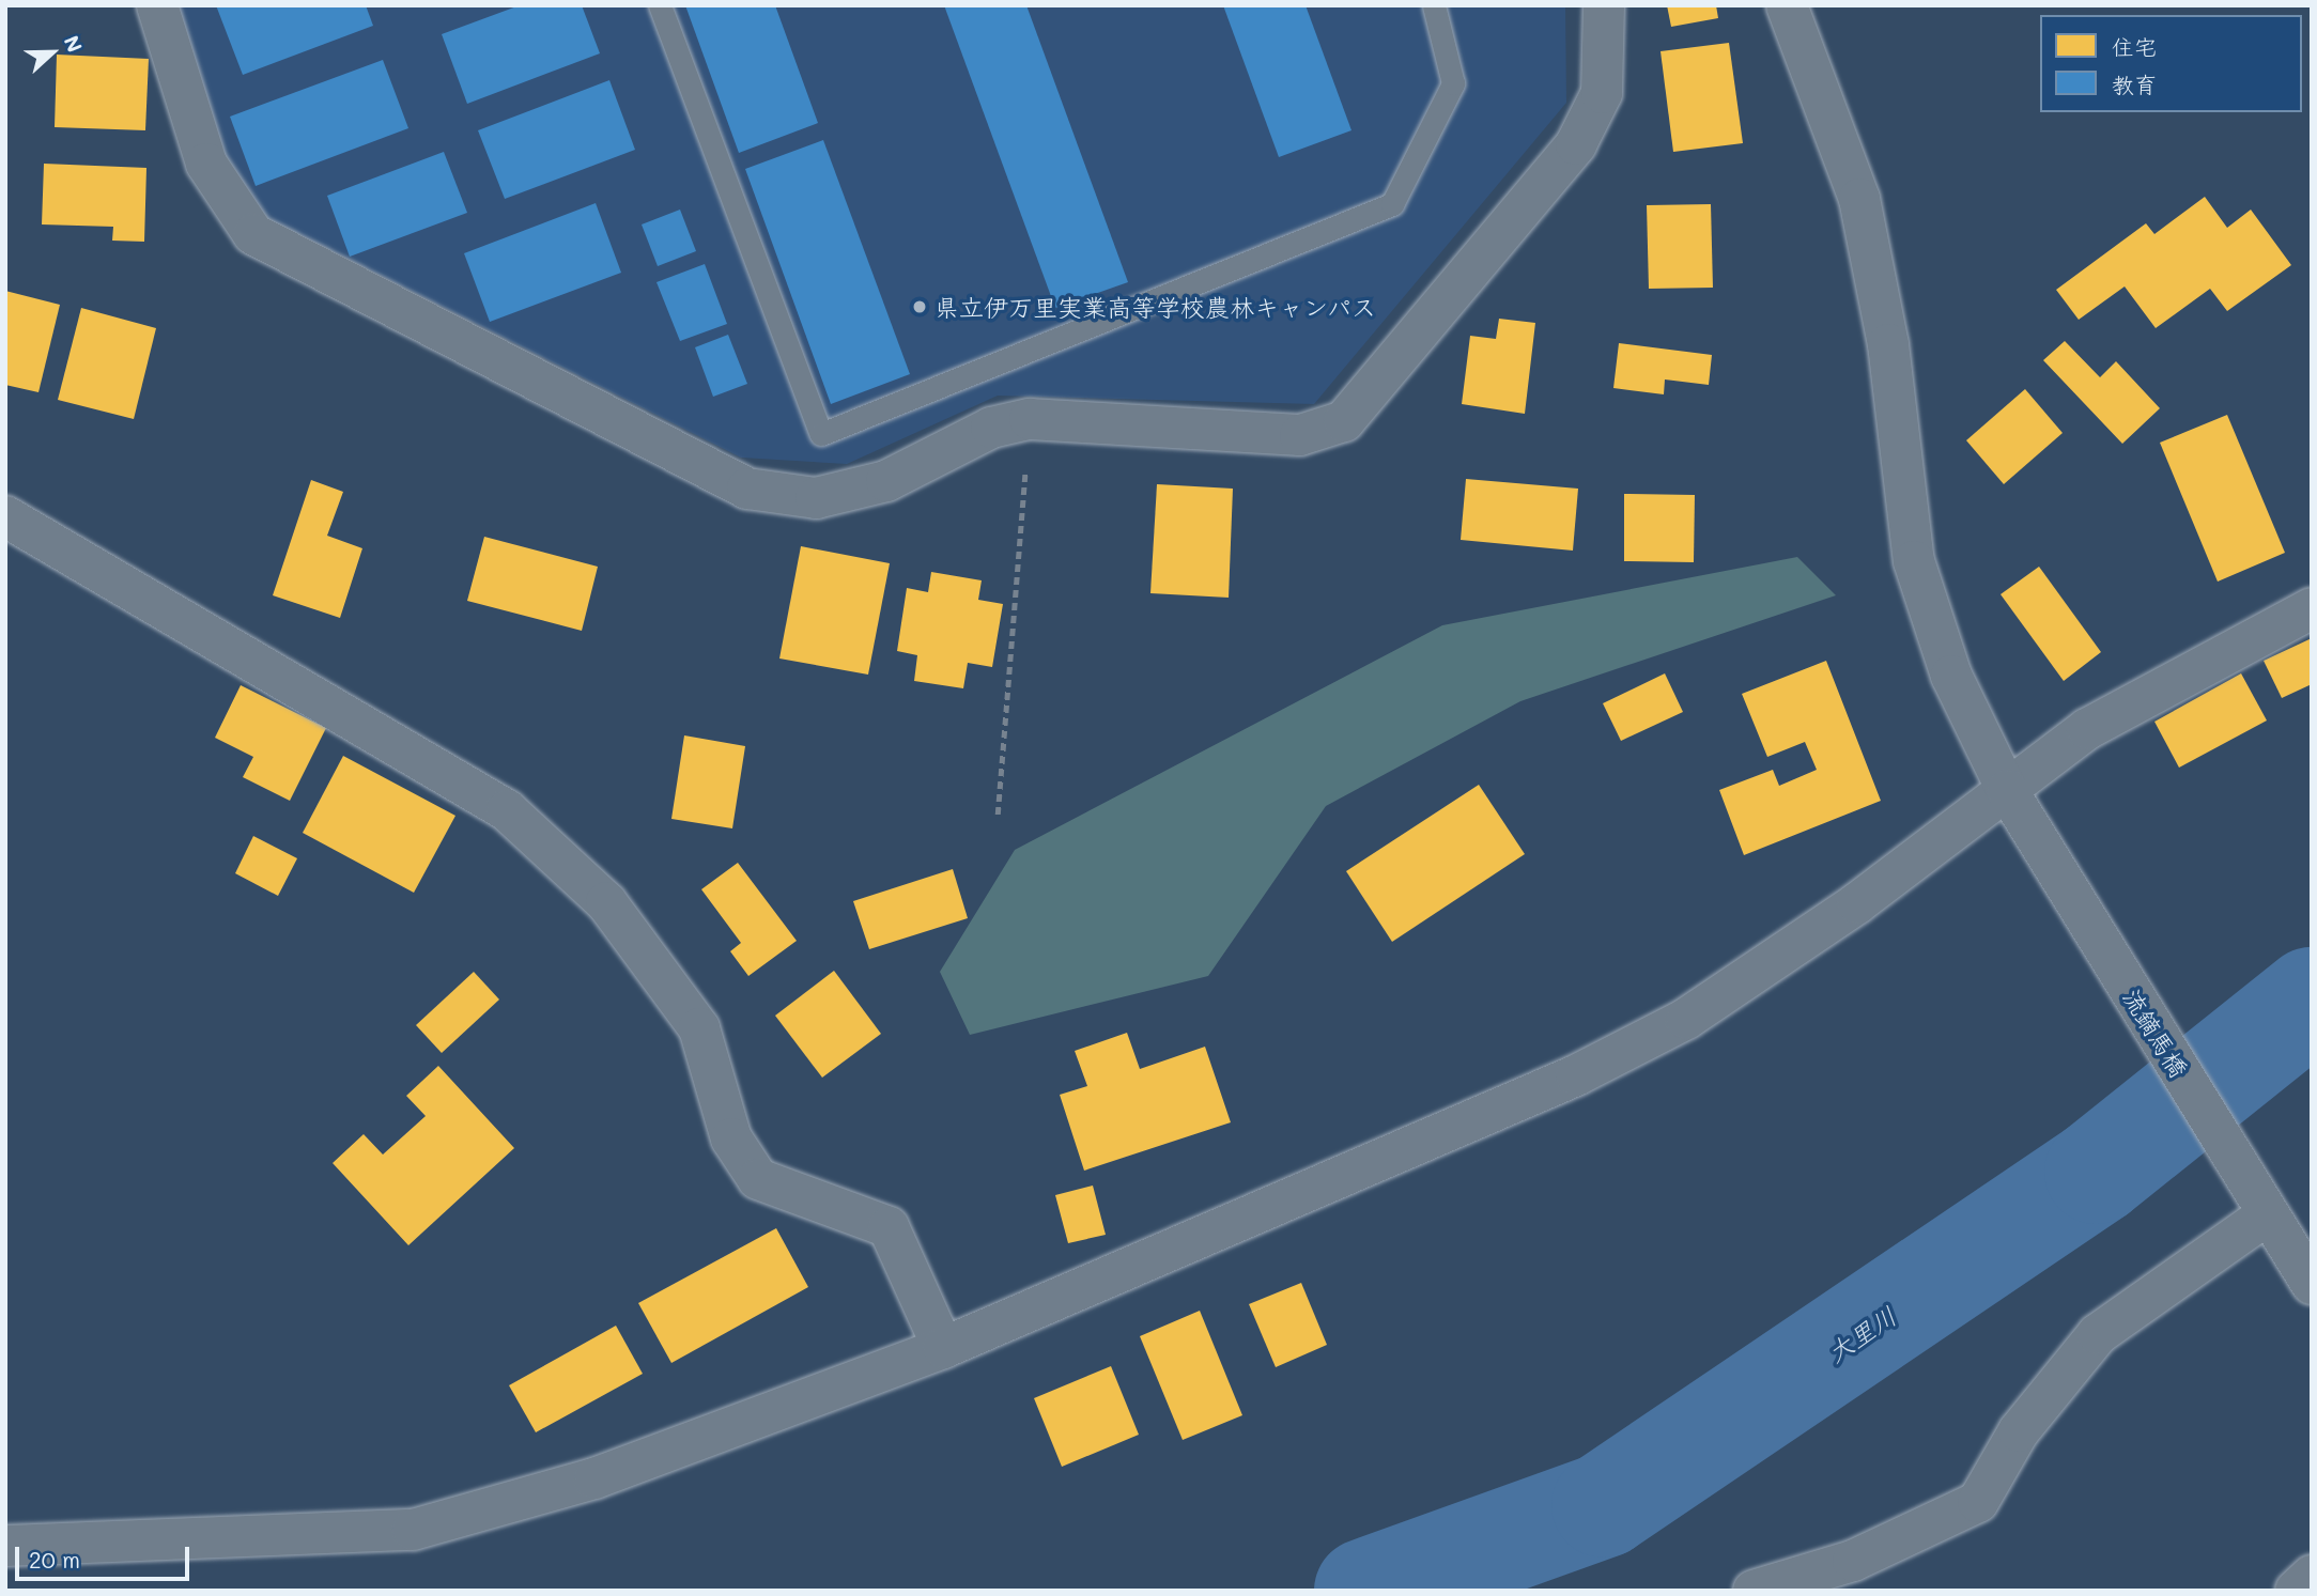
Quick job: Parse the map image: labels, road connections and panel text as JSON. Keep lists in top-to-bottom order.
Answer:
{
  "streets": {
    "street": ["流鏑馬橋"]
  },
  "water": ["大里川"],
  "places": ["県立伊万里実業高等学校農林キャンパス"],
  "legend": ["住宅", "教育"],
  "scale_bar": "20 m",
  "north": "right"
}
